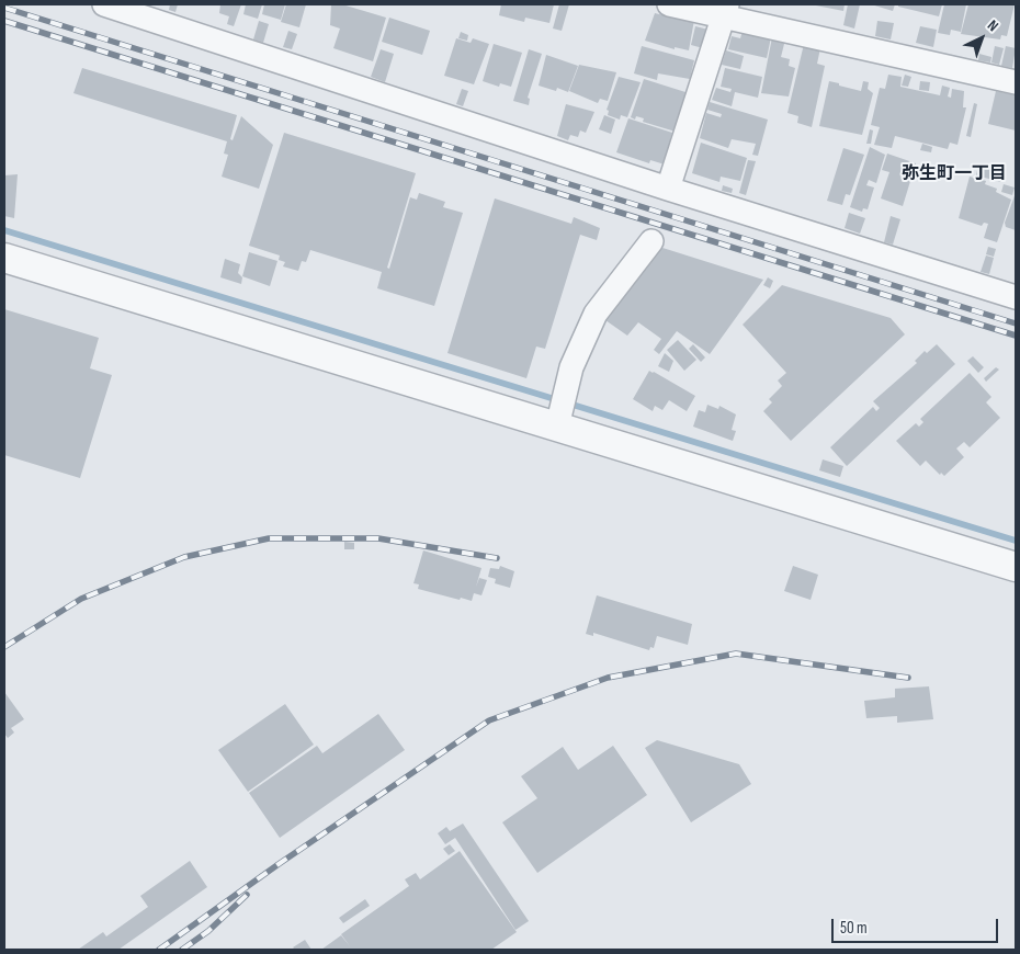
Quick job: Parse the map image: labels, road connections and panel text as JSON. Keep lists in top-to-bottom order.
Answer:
{
  "districts": ["弥生町一丁目"],
  "scale_bar": "50 m",
  "north": "top right"
}
